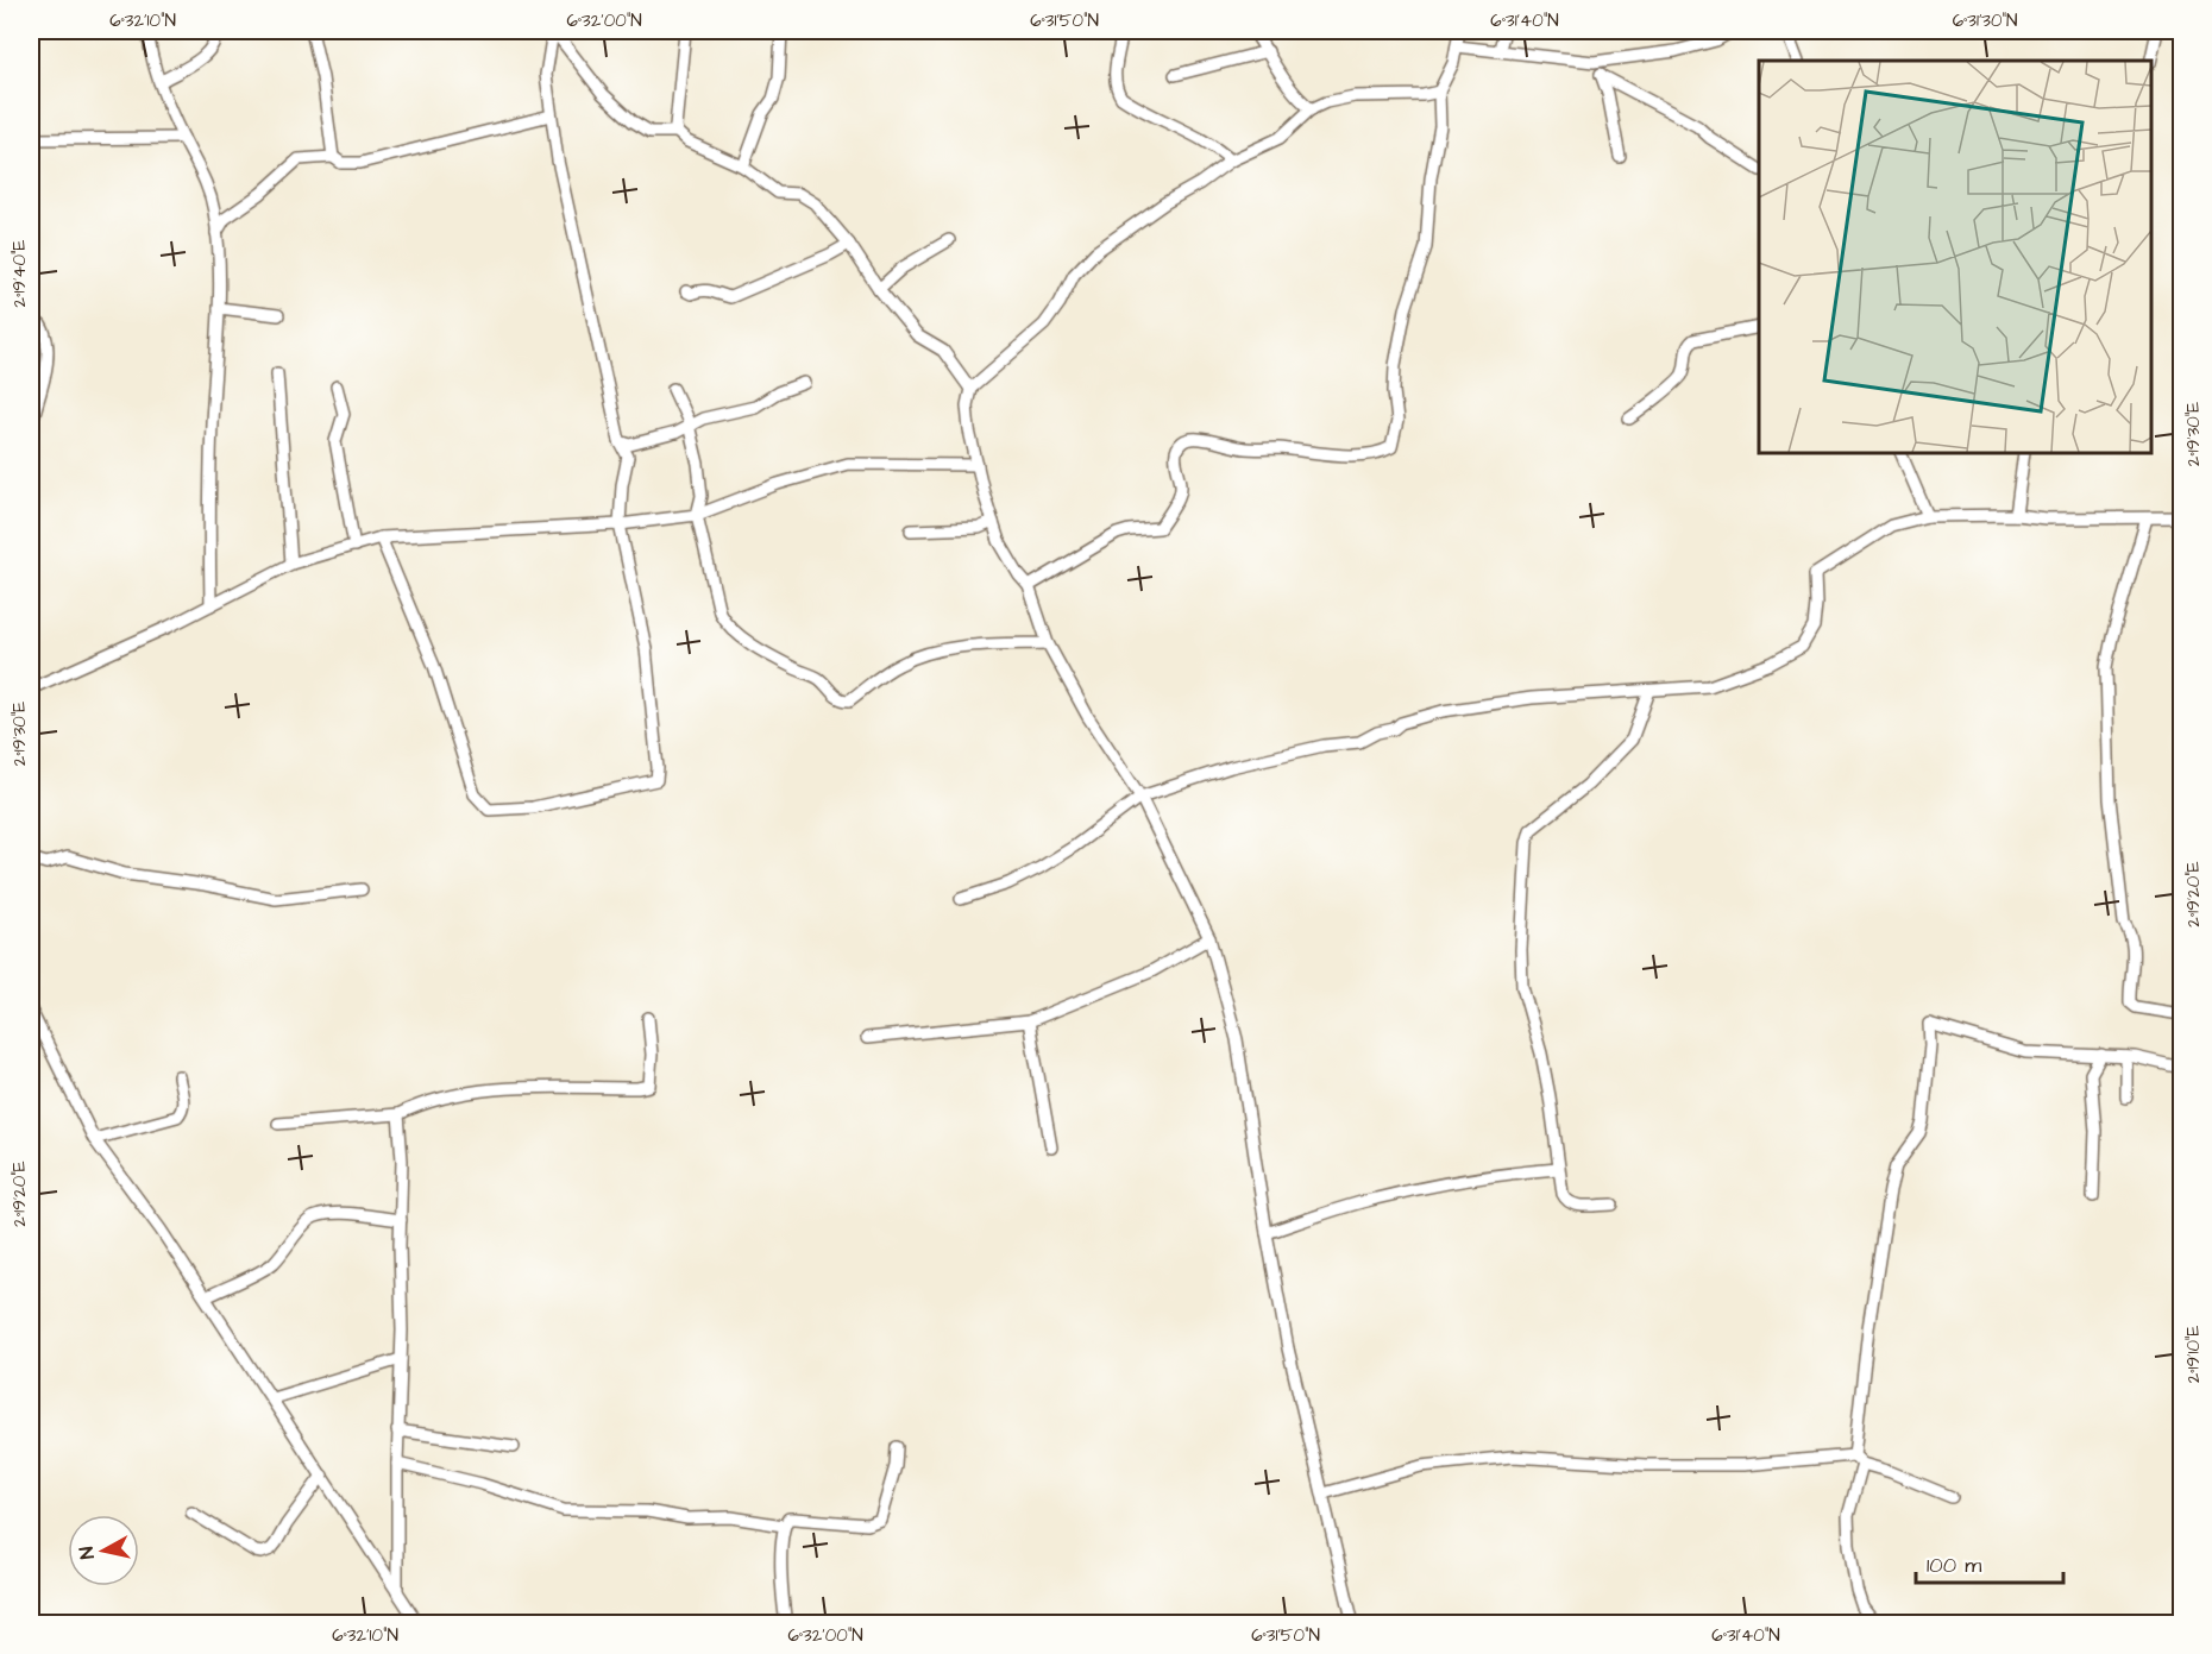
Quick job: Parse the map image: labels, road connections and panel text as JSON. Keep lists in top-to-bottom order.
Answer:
{
  "scale_bar": "100 m",
  "north": "left",
  "coordinates": [
    "6°32'10\"N",
    "6°32'00\"N",
    "6°31'50\"N",
    "6°31'40\"N",
    "6°31'30\"N",
    "2°19'40\"E",
    "2°19'30\"E",
    "2°19'20\"E",
    "2°19'10\"E"
  ]
}
